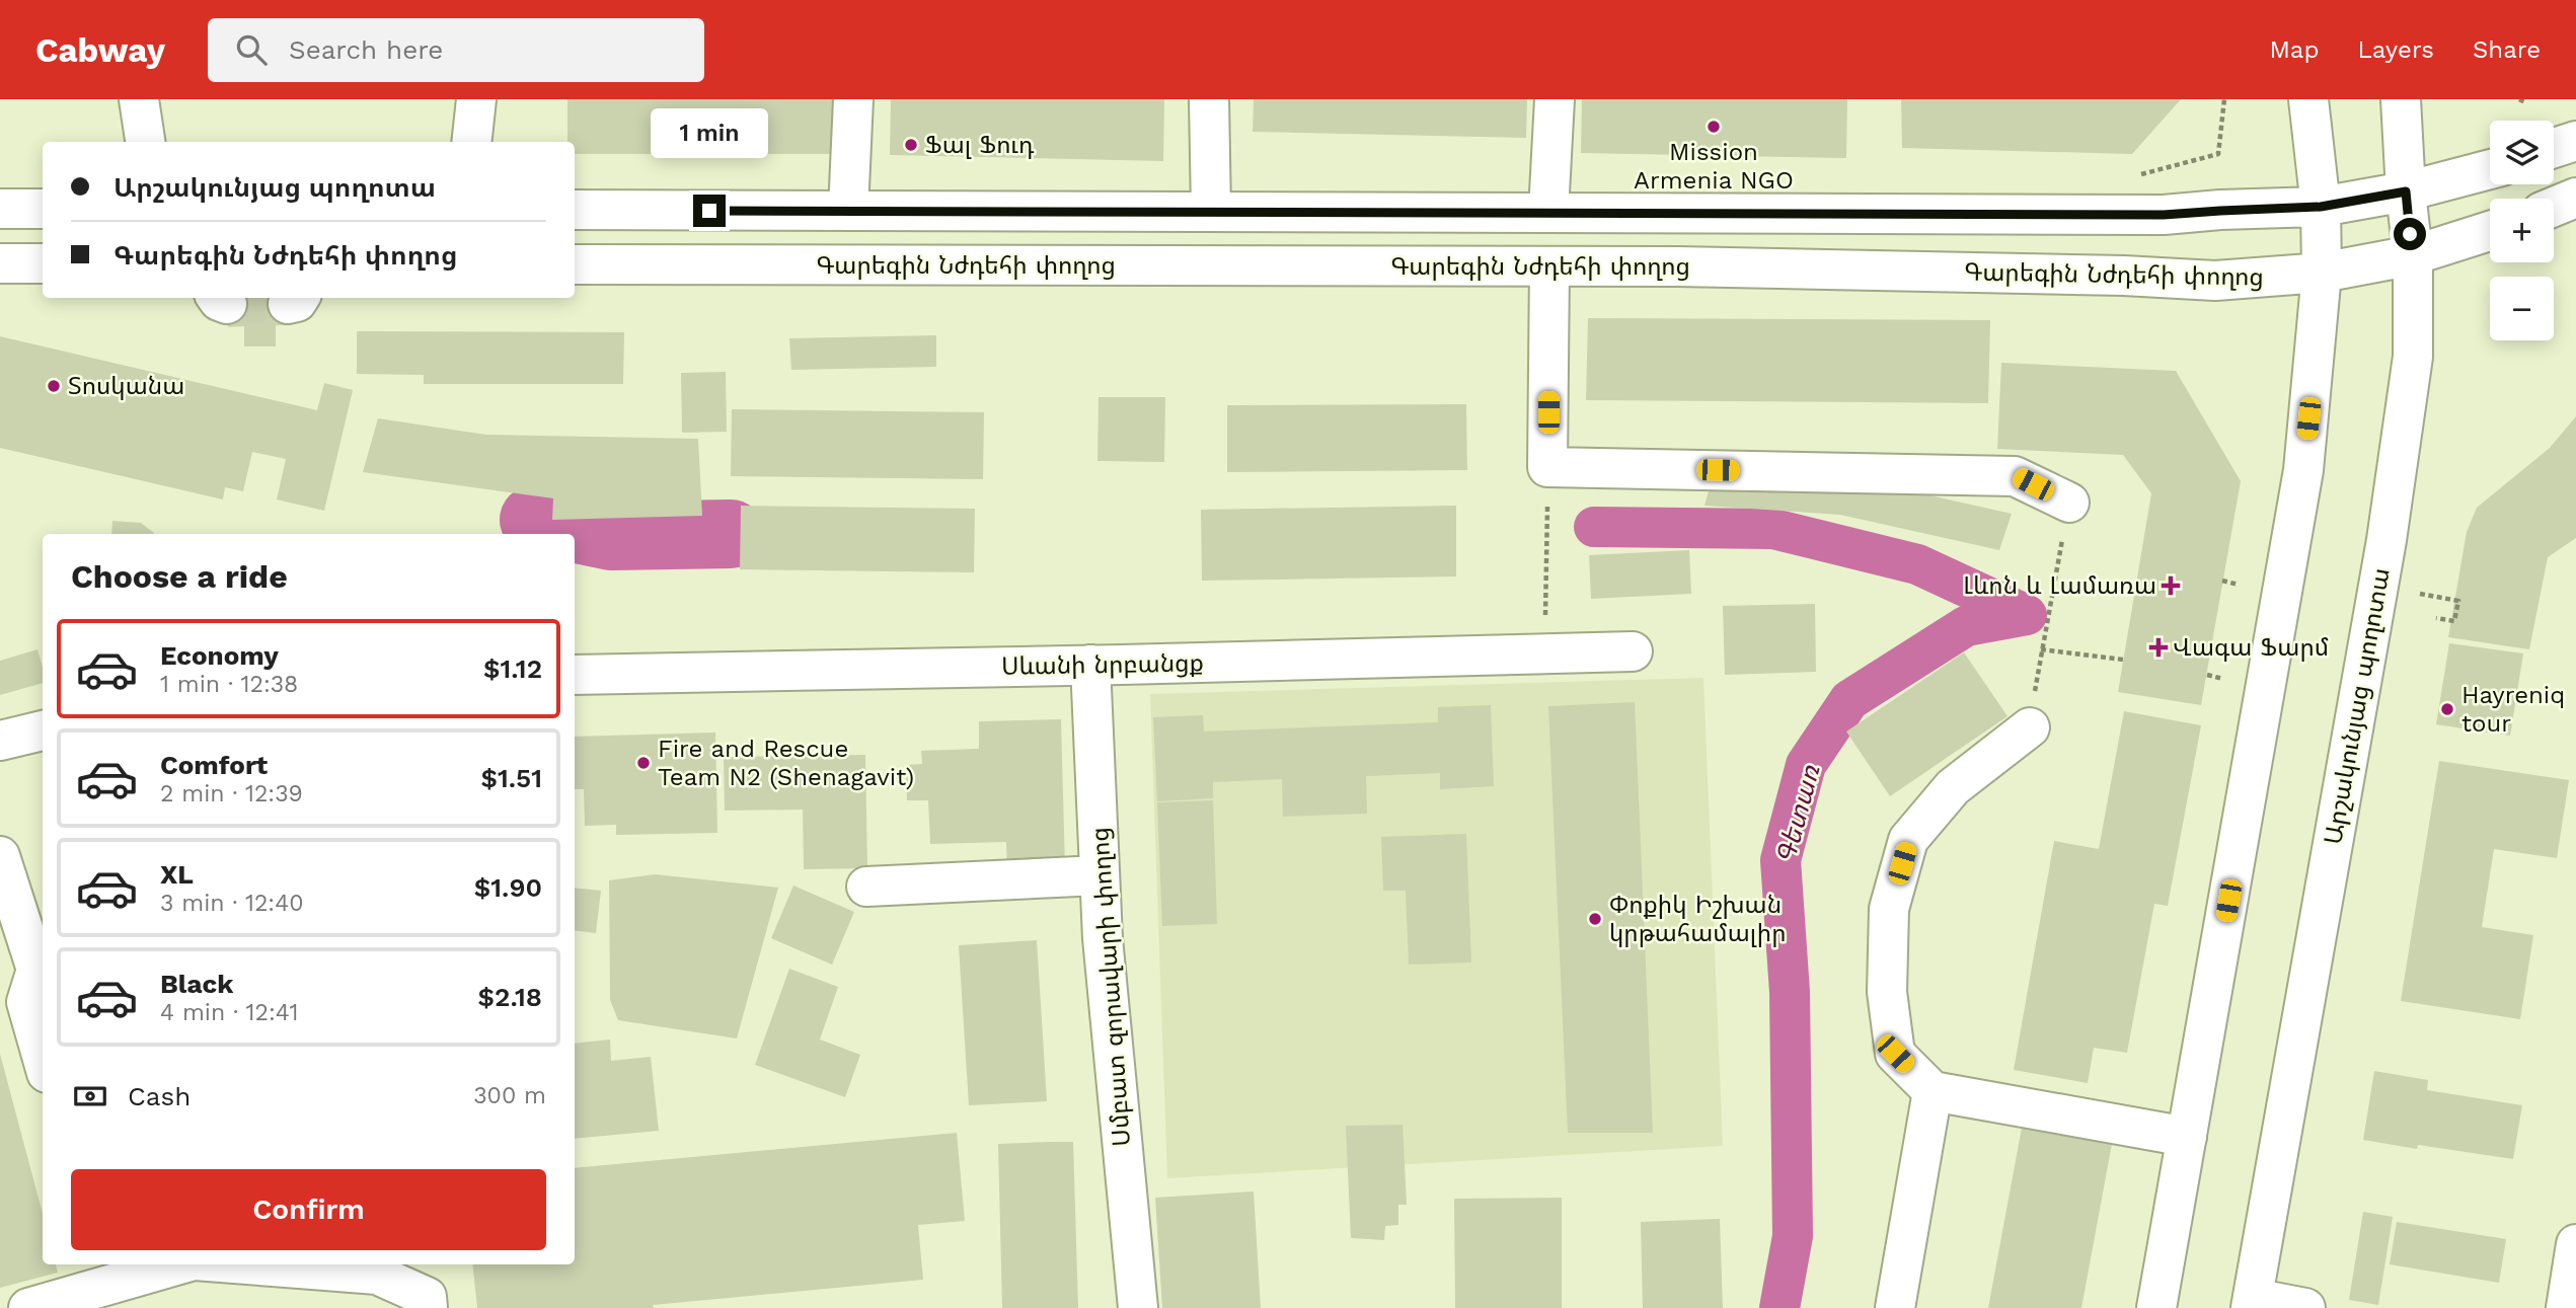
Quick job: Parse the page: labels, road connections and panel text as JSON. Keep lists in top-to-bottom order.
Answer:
{
  "streets": {
    "main road": [
      "Գարեգին Նժդեհի փողոց",
      "Սևանի նրբանցք",
      "Արշակունյաց պողոտա",
      "Սմբատ զորավարի փողոց"
    ]
  },
  "crossings": [
    ["Գարեգին Նժդեհի փողոց", "Արշակունյաց պողոտա"],
    ["Սևանի նրբանցք", "Սմբատ զորավարի փողոց"]
  ],
  "water": ["Գետառ"],
  "places": {
    "other": [
      "Mission Armenia NGO",
      "Ֆալ Ֆուդ",
      "Տոսկանա",
      "Hayreniq tour",
      "Fire and Rescue Team N2 (Shenagavit)",
      "Փոքիկ Իշխան կրթահամալիր"
    ],
    "health": ["Լևոն և Լամառա", "Վագա Ֆարմ"]
  },
  "page": {
    "header": "Cabway",
    "search": "Search here",
    "nav": ["Map", "Layers", "Share"],
    "bubble": "1 min",
    "map_buttons": ["+", "−"],
    "banner": ["Արշակունյաց պողոտա", "Գարեգին Նժդեհի փողոց"],
    "heading": "Choose a ride",
    "list": [
      {
        "name": "Economy",
        "note": "1 min · 12:38",
        "value": "$1.12"
      },
      {
        "name": "Comfort",
        "note": "2 min · 12:39",
        "value": "$1.51"
      },
      {
        "name": "XL",
        "note": "3 min · 12:40",
        "value": "$1.90"
      },
      {
        "name": "Black",
        "note": "4 min · 12:41",
        "value": "$2.18"
      }
    ],
    "pay": ["Cash", "300 m"],
    "buttons": "Confirm"
  }
}
